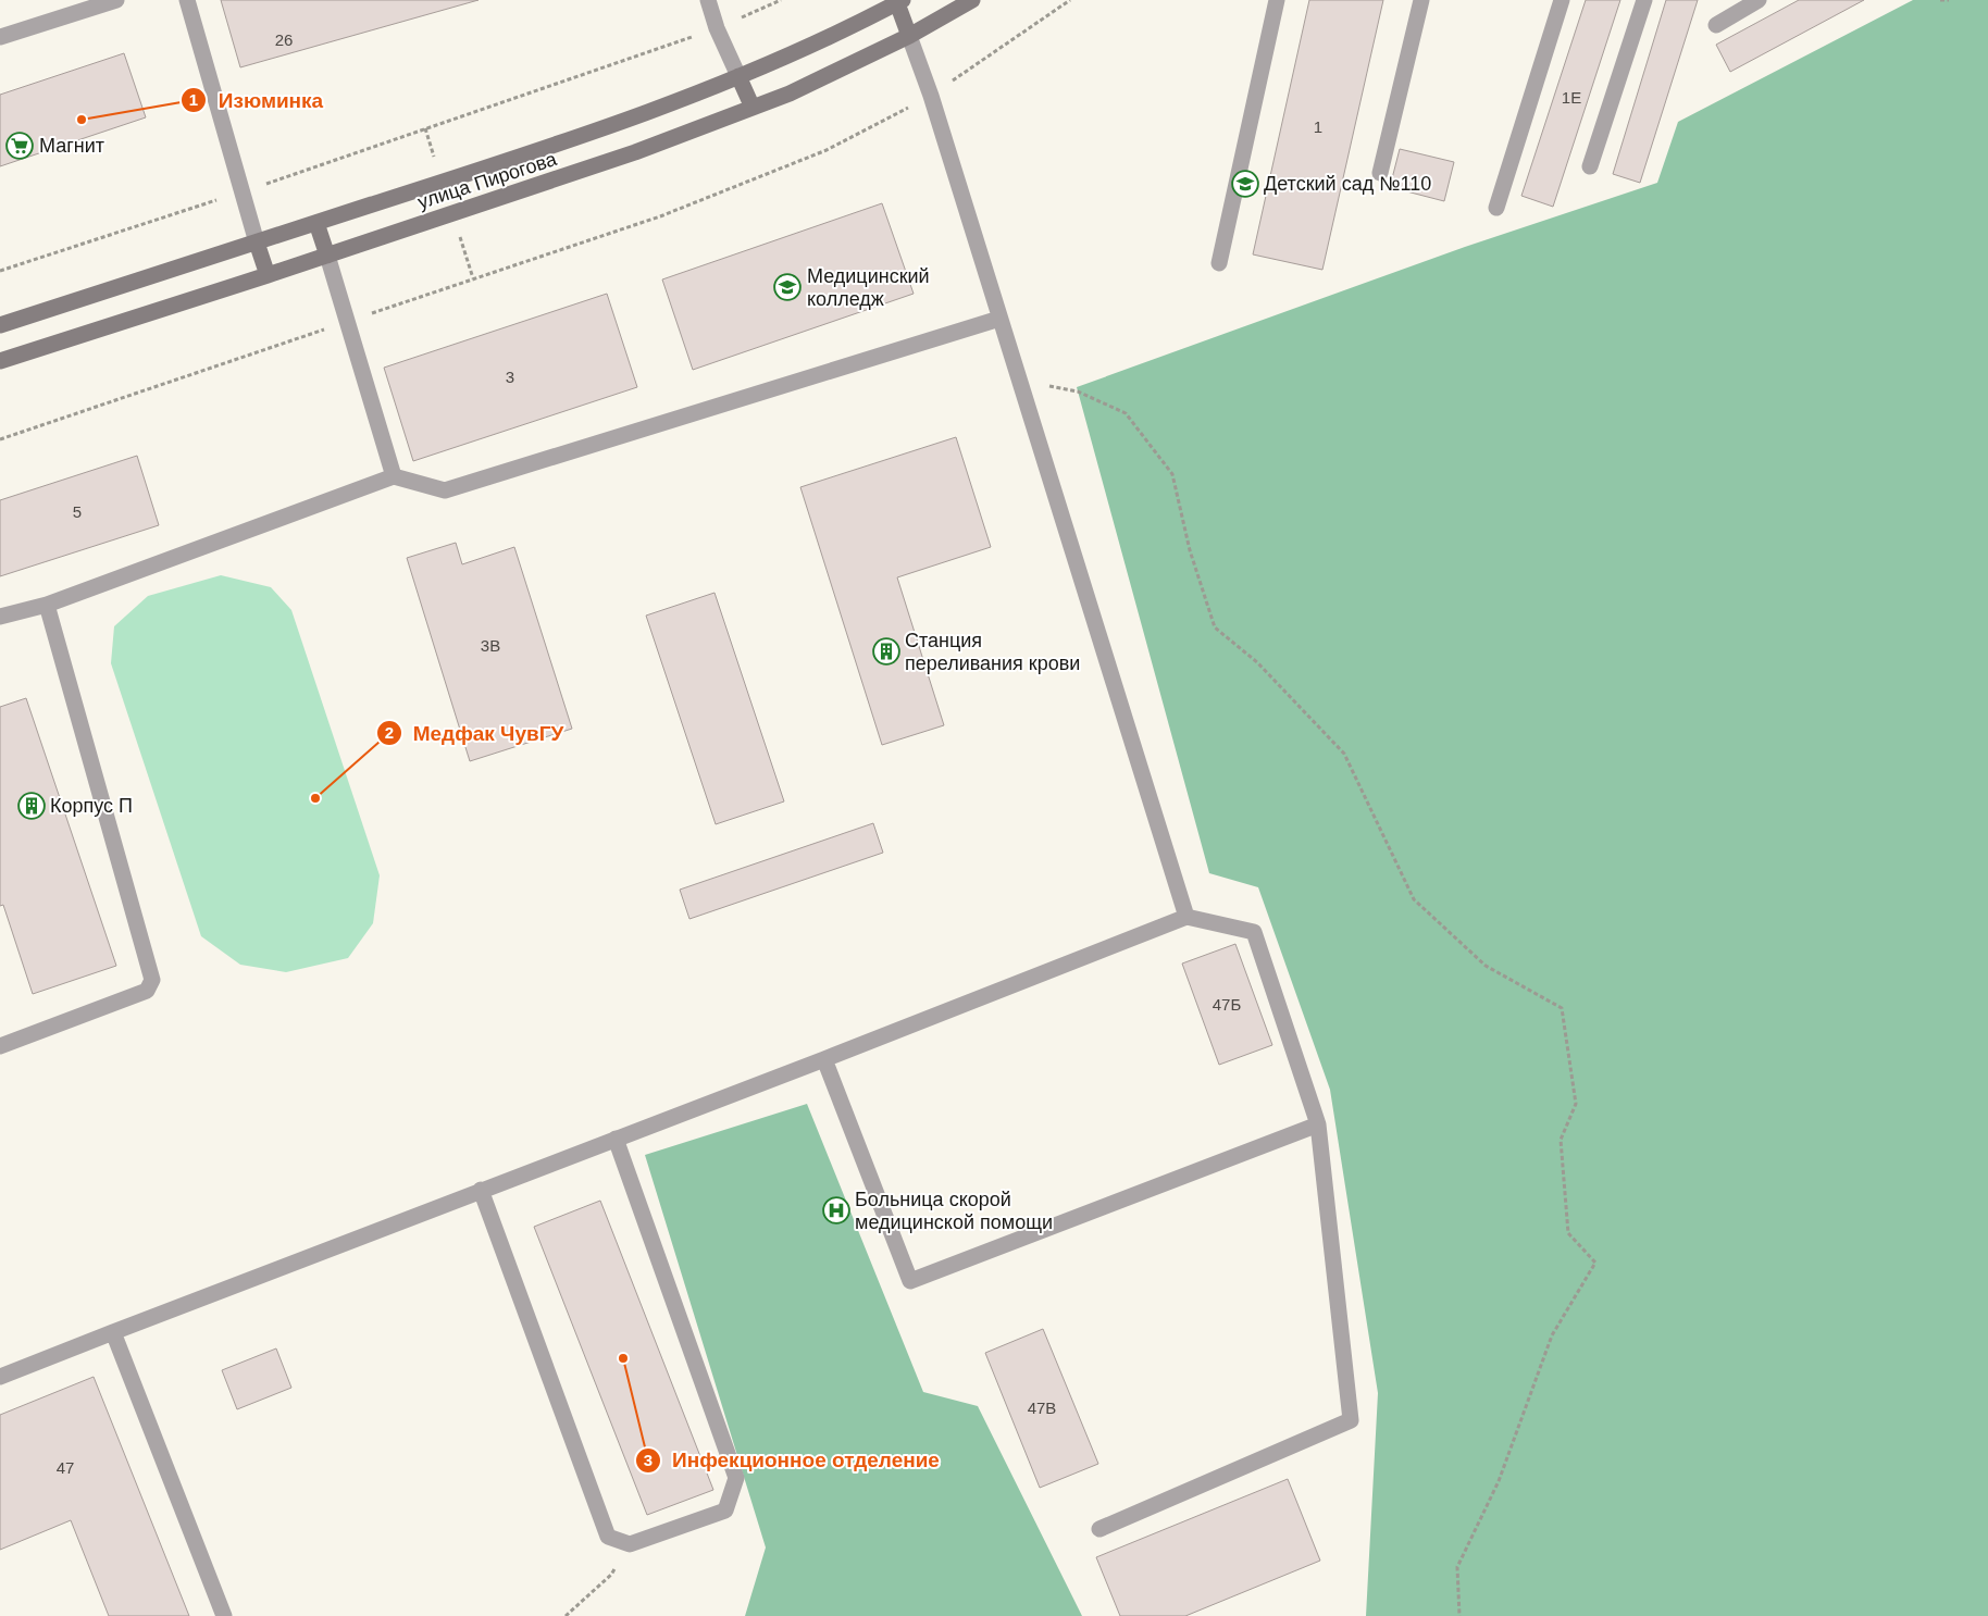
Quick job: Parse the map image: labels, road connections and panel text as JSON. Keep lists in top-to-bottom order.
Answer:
{
  "streets": {
    "main road": ["улица Пирогова"]
  },
  "places": {
    "other": ["Изюминка", "Медфак ЧувГУ", "Инфекционное отделение"],
    "supermarket": ["Магнит"],
    "school or university": ["Детский сад №110", "Медицинский колледж"],
    "building": ["Станция переливания крови", "Корпус П"],
    "hospital": ["Больница скорой медицинской помощи"]
  },
  "house_numbers": [
    "26",
    "1Е",
    "1",
    "3",
    "5",
    "3В",
    "47Б",
    "47В",
    "47"
  ]
}
